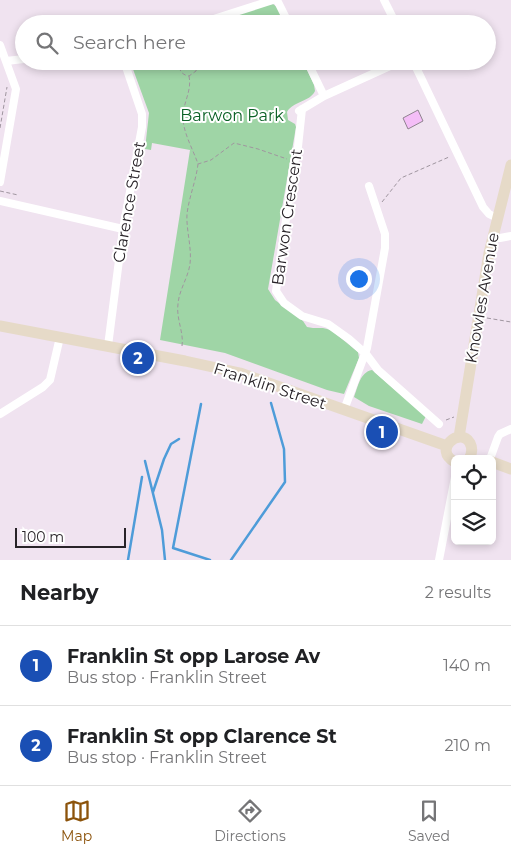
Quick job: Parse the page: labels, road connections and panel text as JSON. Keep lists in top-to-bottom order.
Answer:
{
  "streets": {
    "street": [
      "Clarence Street",
      "Barwon Crescent",
      "Knowles Avenue",
      "Franklin Street"
    ]
  },
  "crossings": [
    ["Clarence Street", "Franklin Street"]
  ],
  "parks": ["Barwon Park"],
  "scale_bar": "100 m",
  "page": {
    "search": "Search here",
    "pins": ["2", "1"],
    "scale": "100 m",
    "heading": ["Nearby", "2 results"],
    "list": [
      {
        "mark": "1",
        "name": "Franklin St opp Larose Av",
        "note": "Bus stop · Franklin Street",
        "value": "140 m"
      },
      {
        "mark": "2",
        "name": "Franklin St opp Clarence St",
        "note": "Bus stop · Franklin Street",
        "value": "210 m"
      }
    ],
    "nav": ["Map", "Directions", "Saved"]
  }
}
